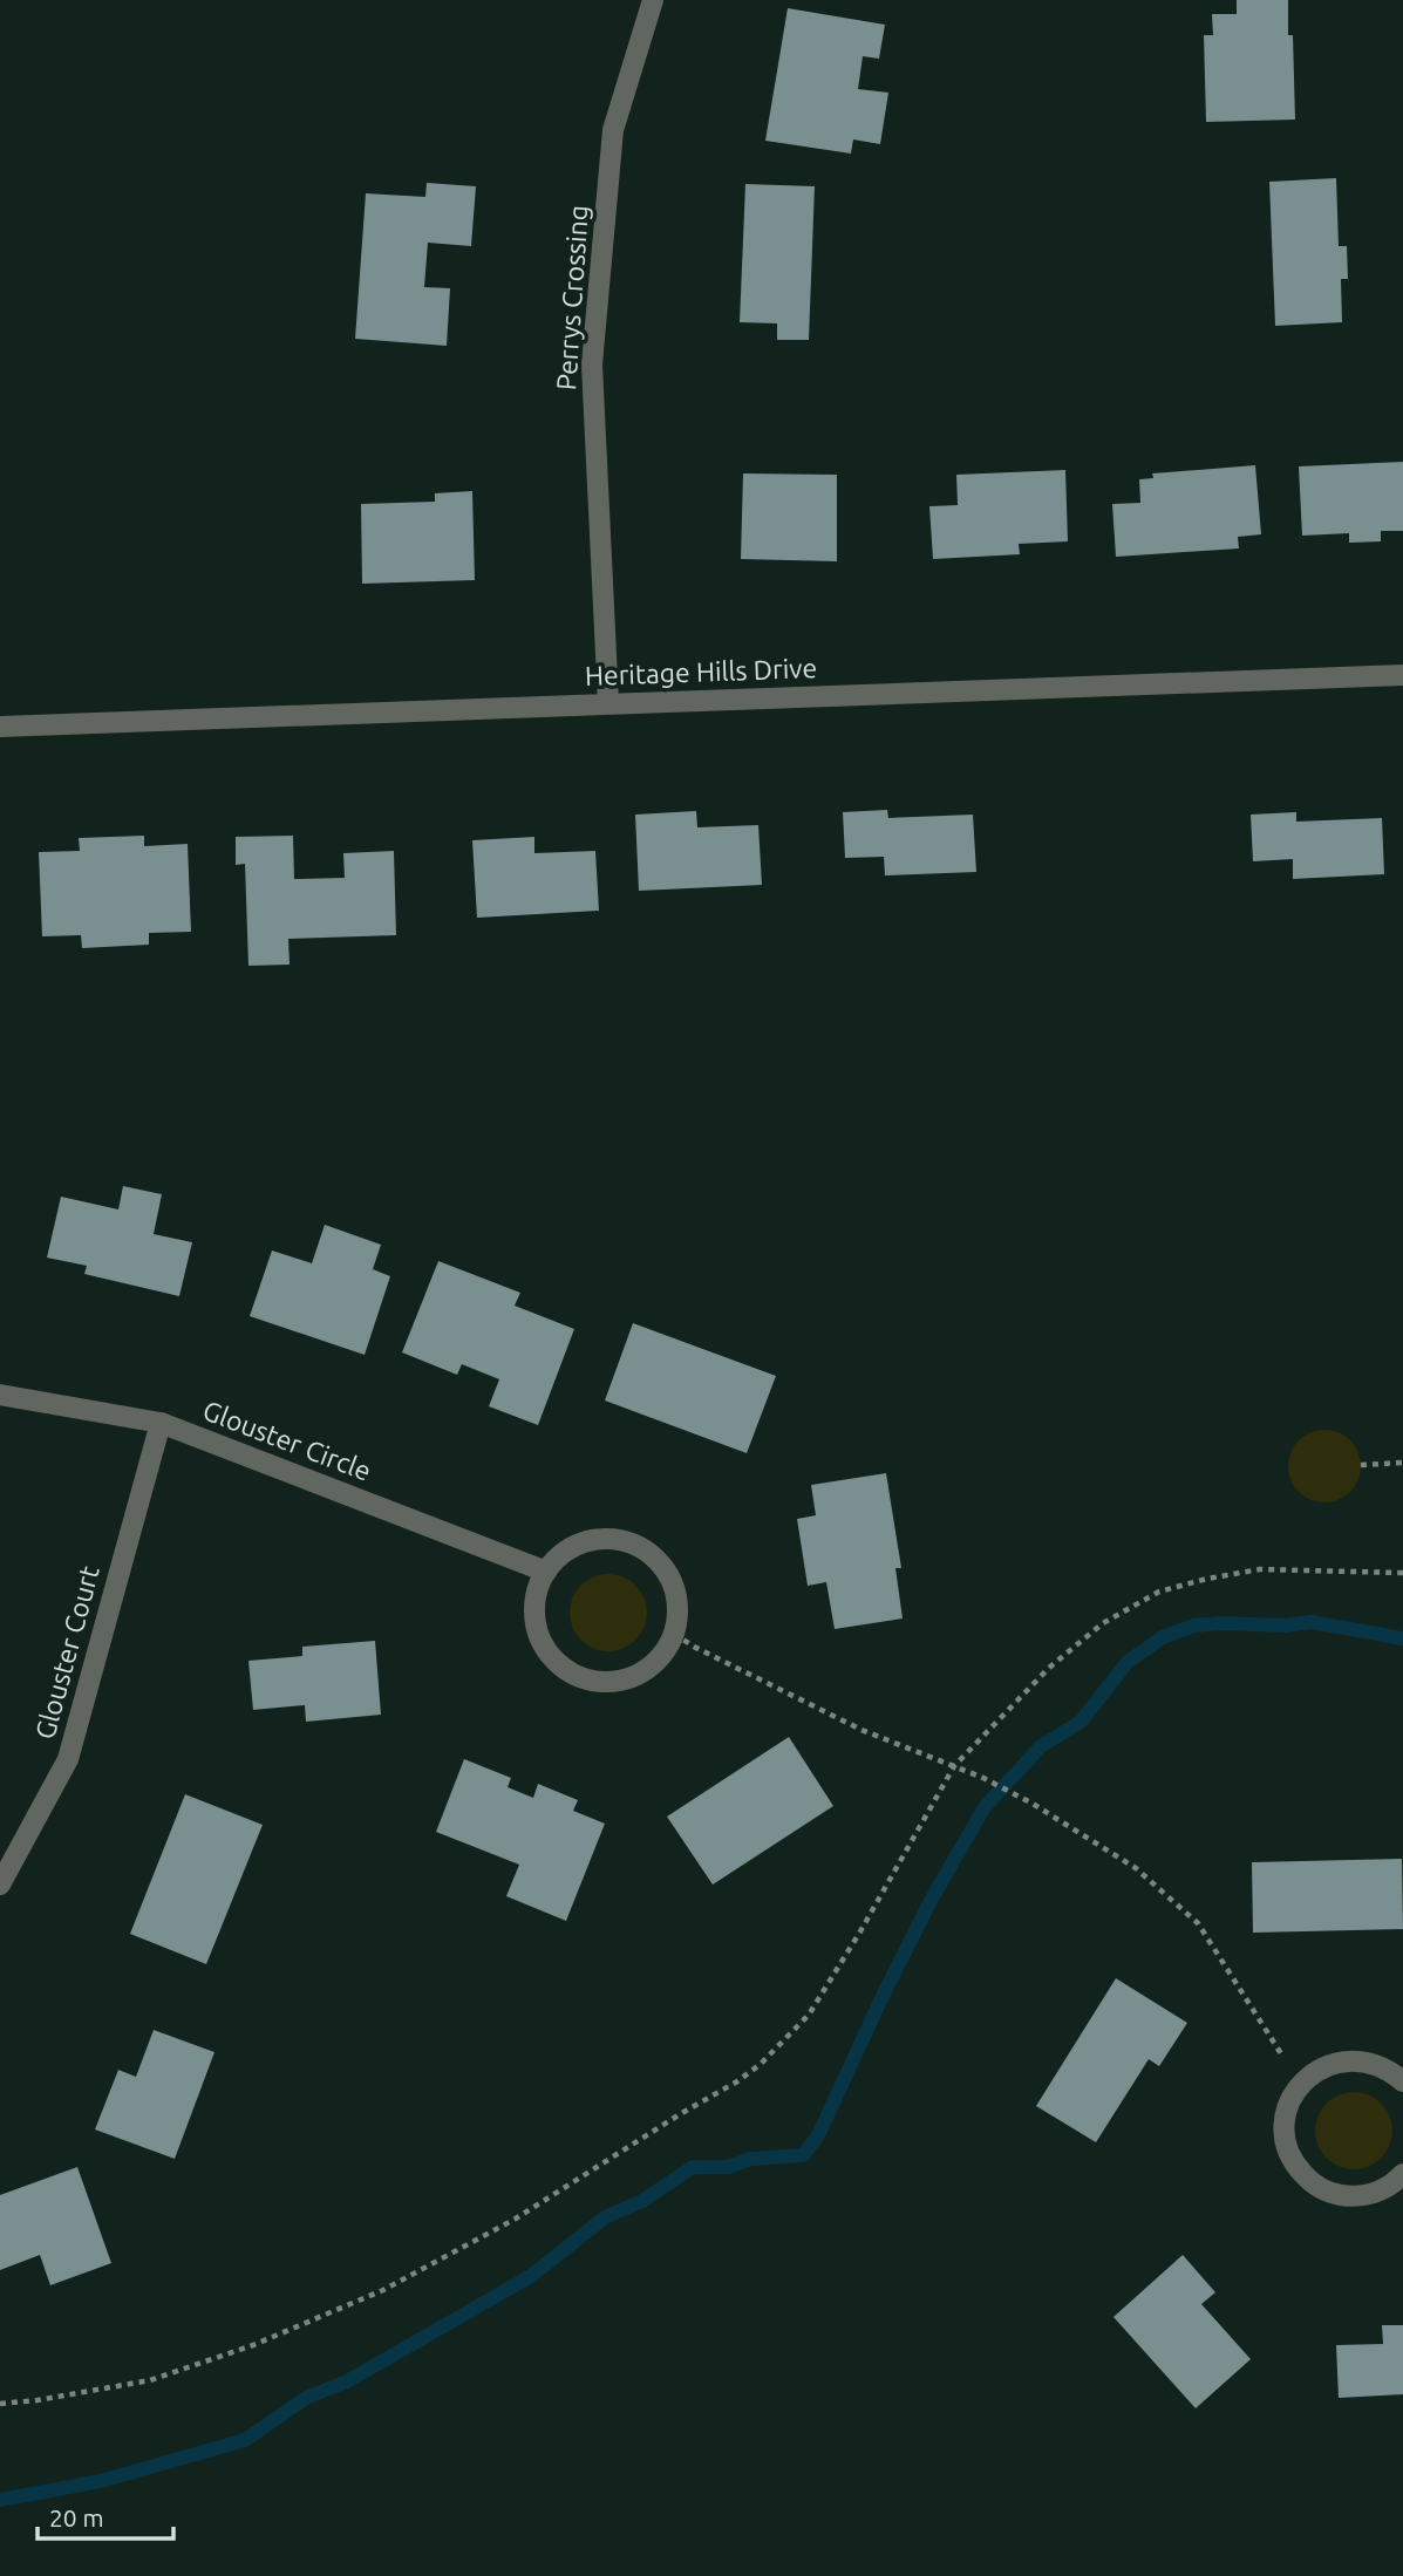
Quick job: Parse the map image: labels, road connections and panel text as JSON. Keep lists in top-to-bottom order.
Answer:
{
  "streets": {
    "street": [
      "Perrys Crossing",
      "Heritage Hills Drive",
      "Glouster Circle",
      "Glouster Court"
    ]
  },
  "crossings": [
    ["Perrys Crossing", "Heritage Hills Drive"],
    ["Glouster Circle", "Glouster Court"]
  ],
  "scale_bar": "20 m"
}
